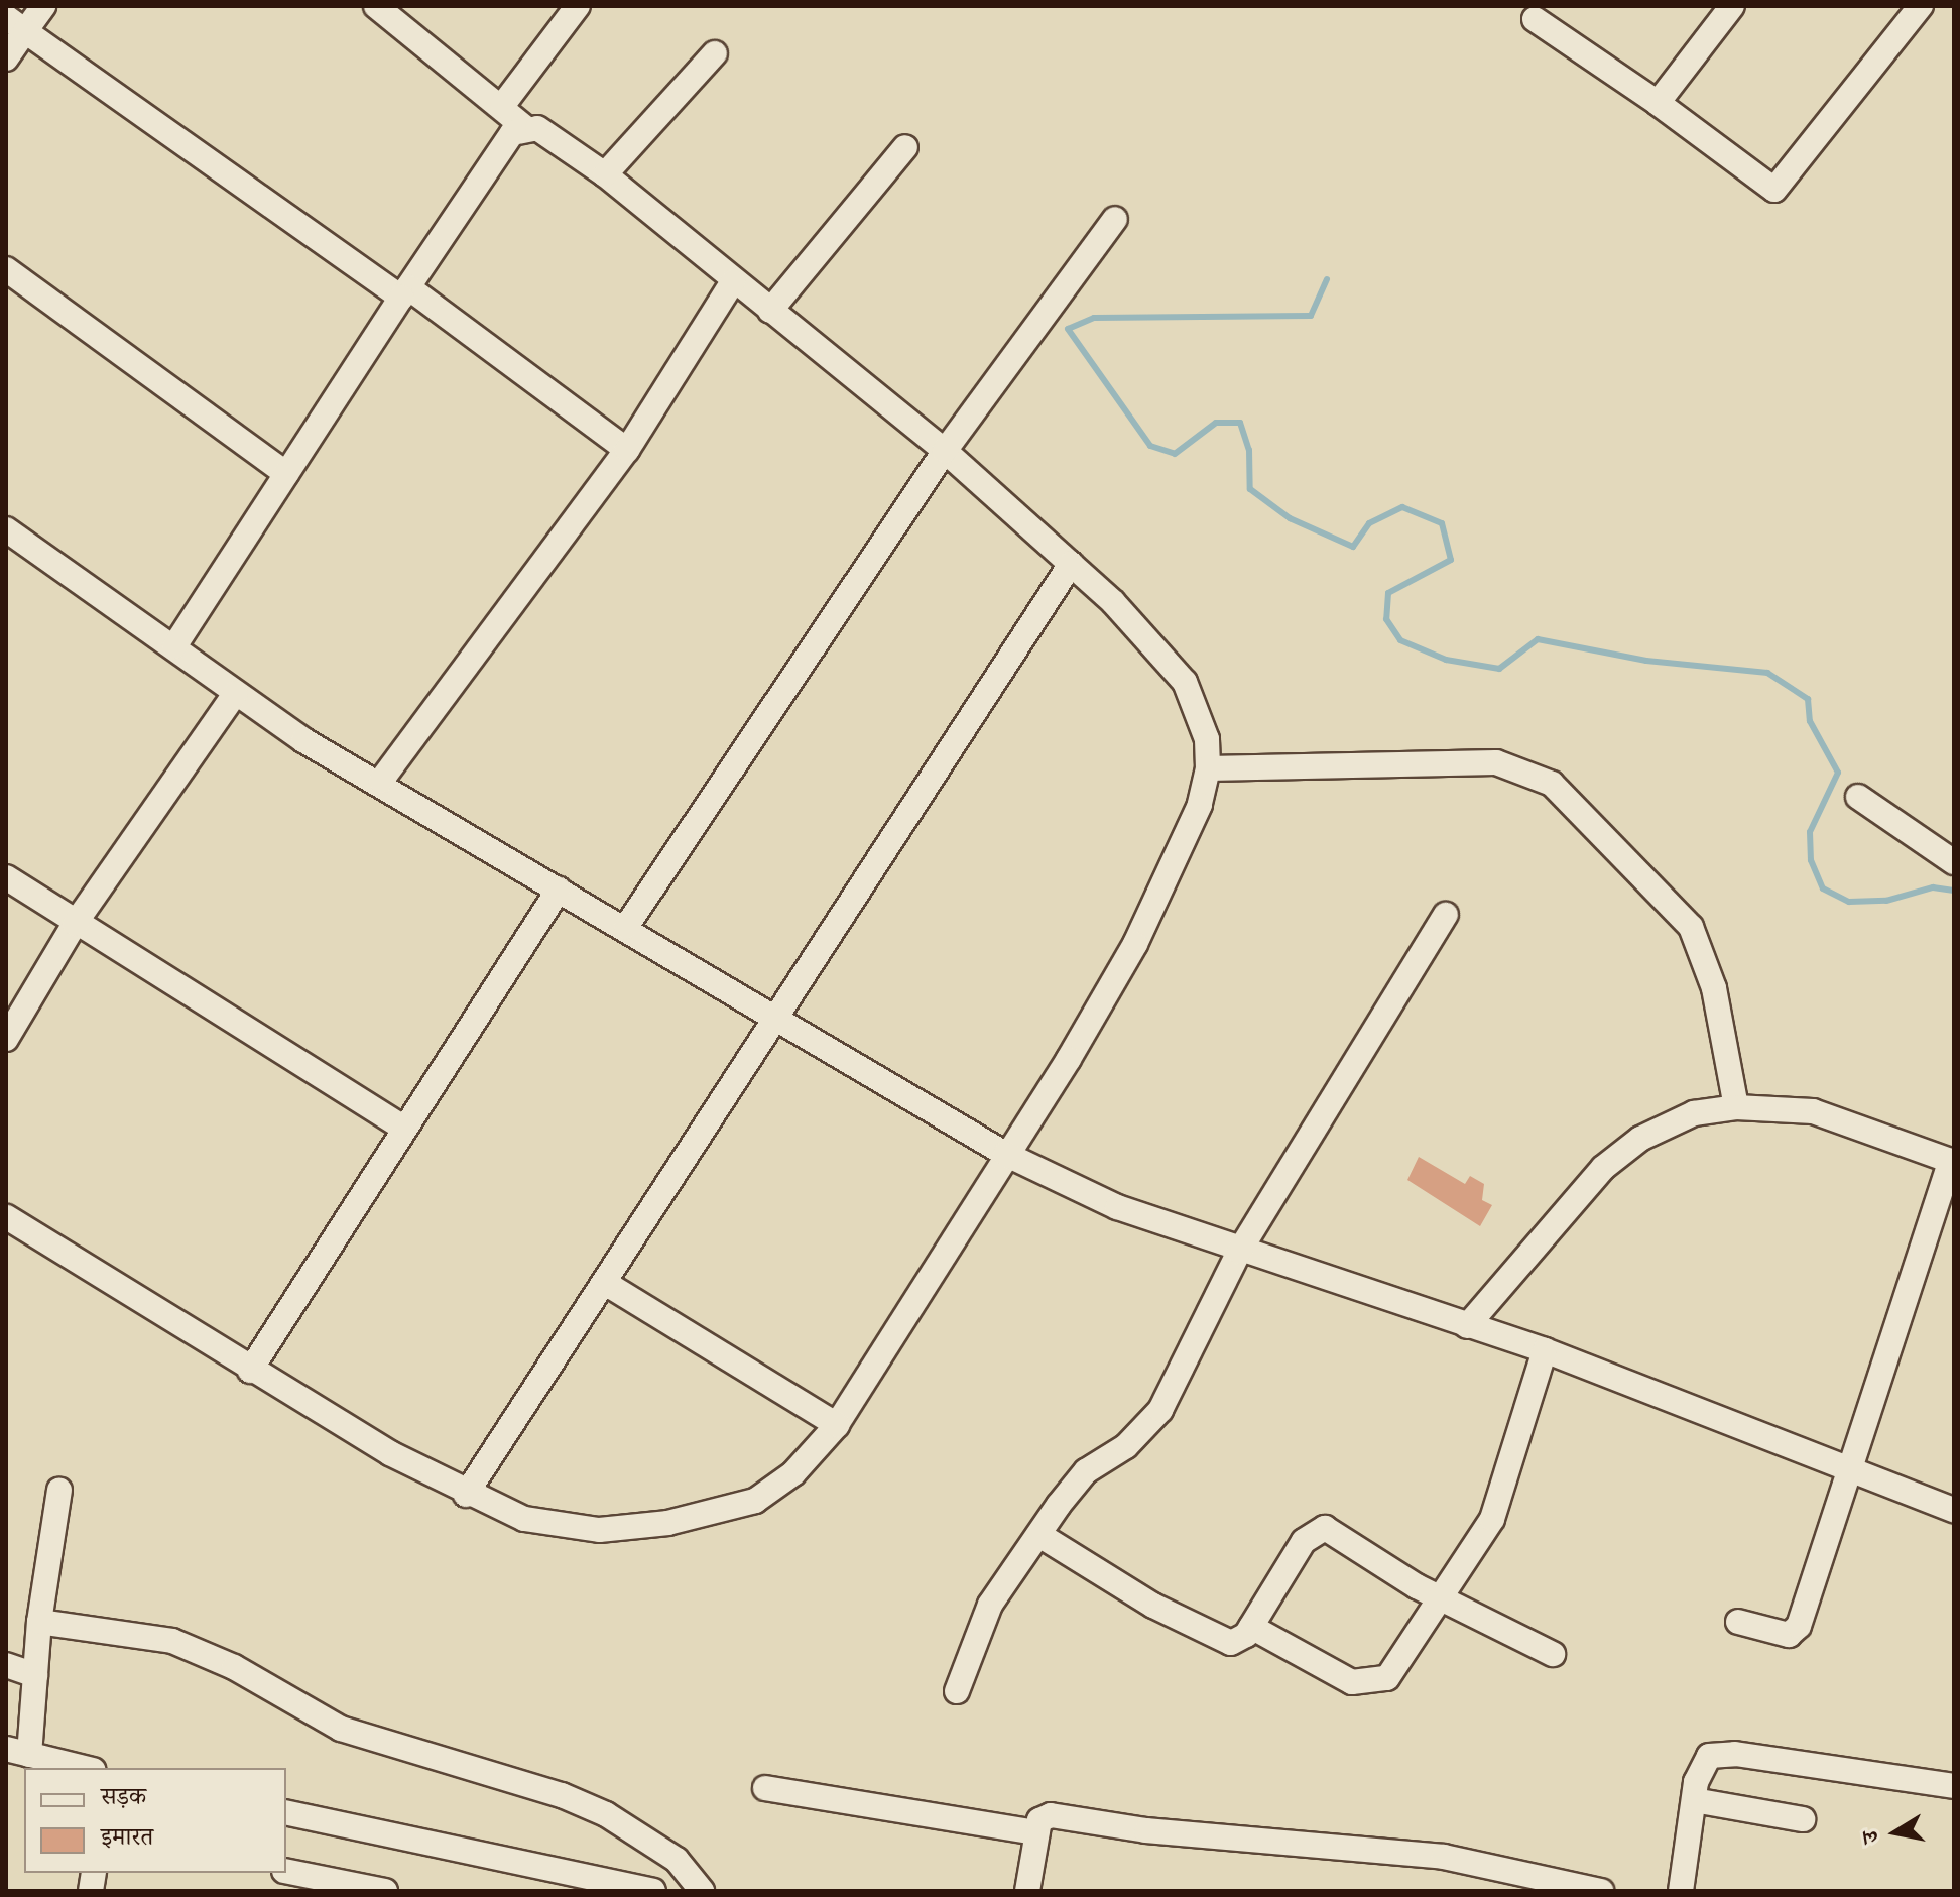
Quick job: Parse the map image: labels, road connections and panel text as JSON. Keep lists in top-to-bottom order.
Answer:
{
  "legend": ["सड़क", "इमारत"],
  "north": "left"
}
